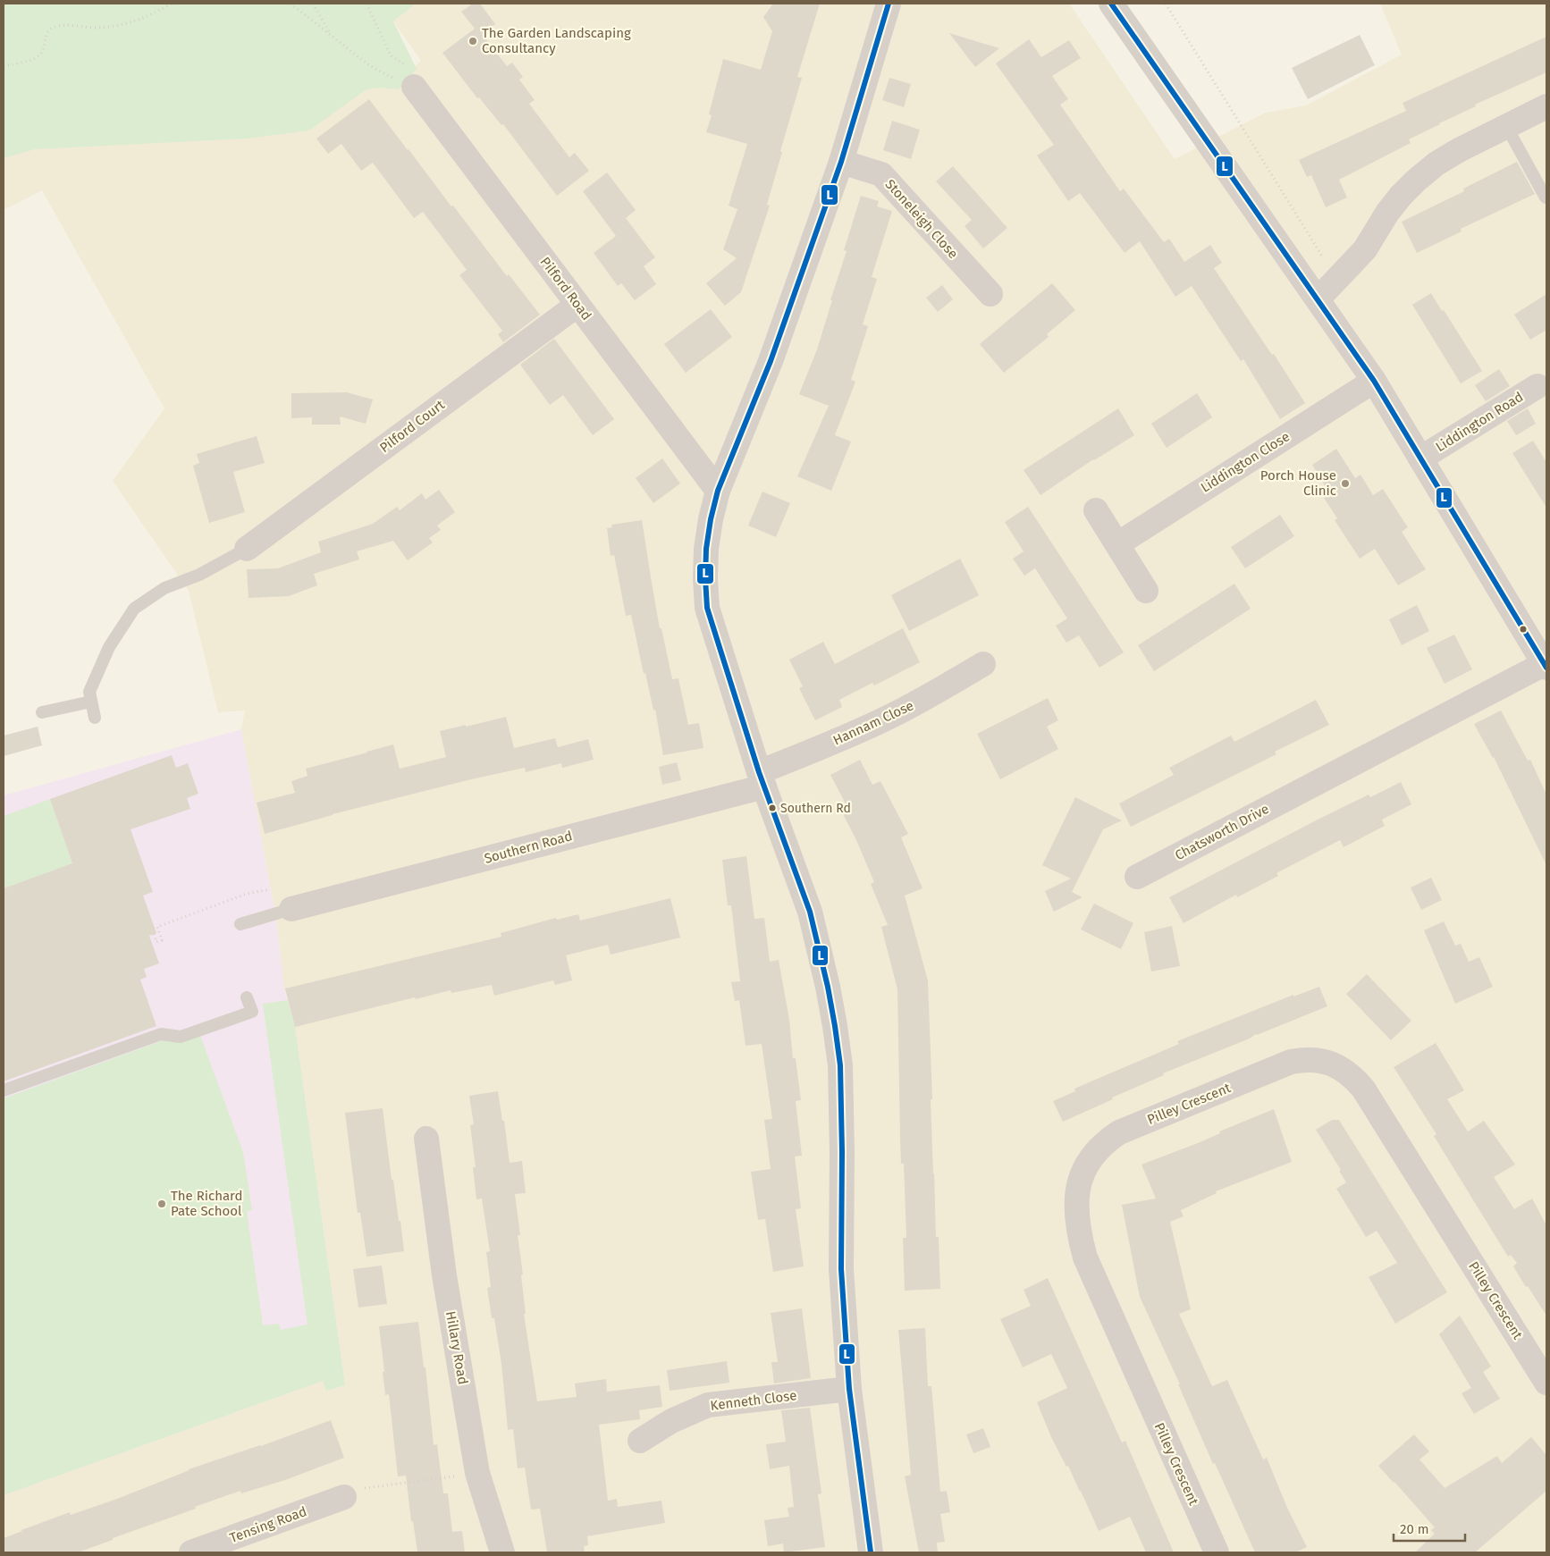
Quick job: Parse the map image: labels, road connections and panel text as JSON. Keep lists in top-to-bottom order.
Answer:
{
  "streets": {
    "street": [
      "Stoneleigh Close",
      "Pilford Road",
      "Liddington Road",
      "Pilford Court",
      "Liddington Close",
      "Hannam Close",
      "Chatsworth Drive",
      "Southern Road",
      "Pilley Crescent",
      "Hillary Road",
      "Kenneth Close",
      "Tensing Road"
    ]
  },
  "crossings": [
    ["Pilford Road", "Pilford Court"],
    ["Hannam Close", "Southern Road"]
  ],
  "places": [
    "The Garden Landscaping Consultancy",
    "Porch House Clinic",
    "Southern Rd",
    "The Richard Pate School"
  ],
  "lines": ["transit line L"],
  "scale_bar": "20 m"
}
